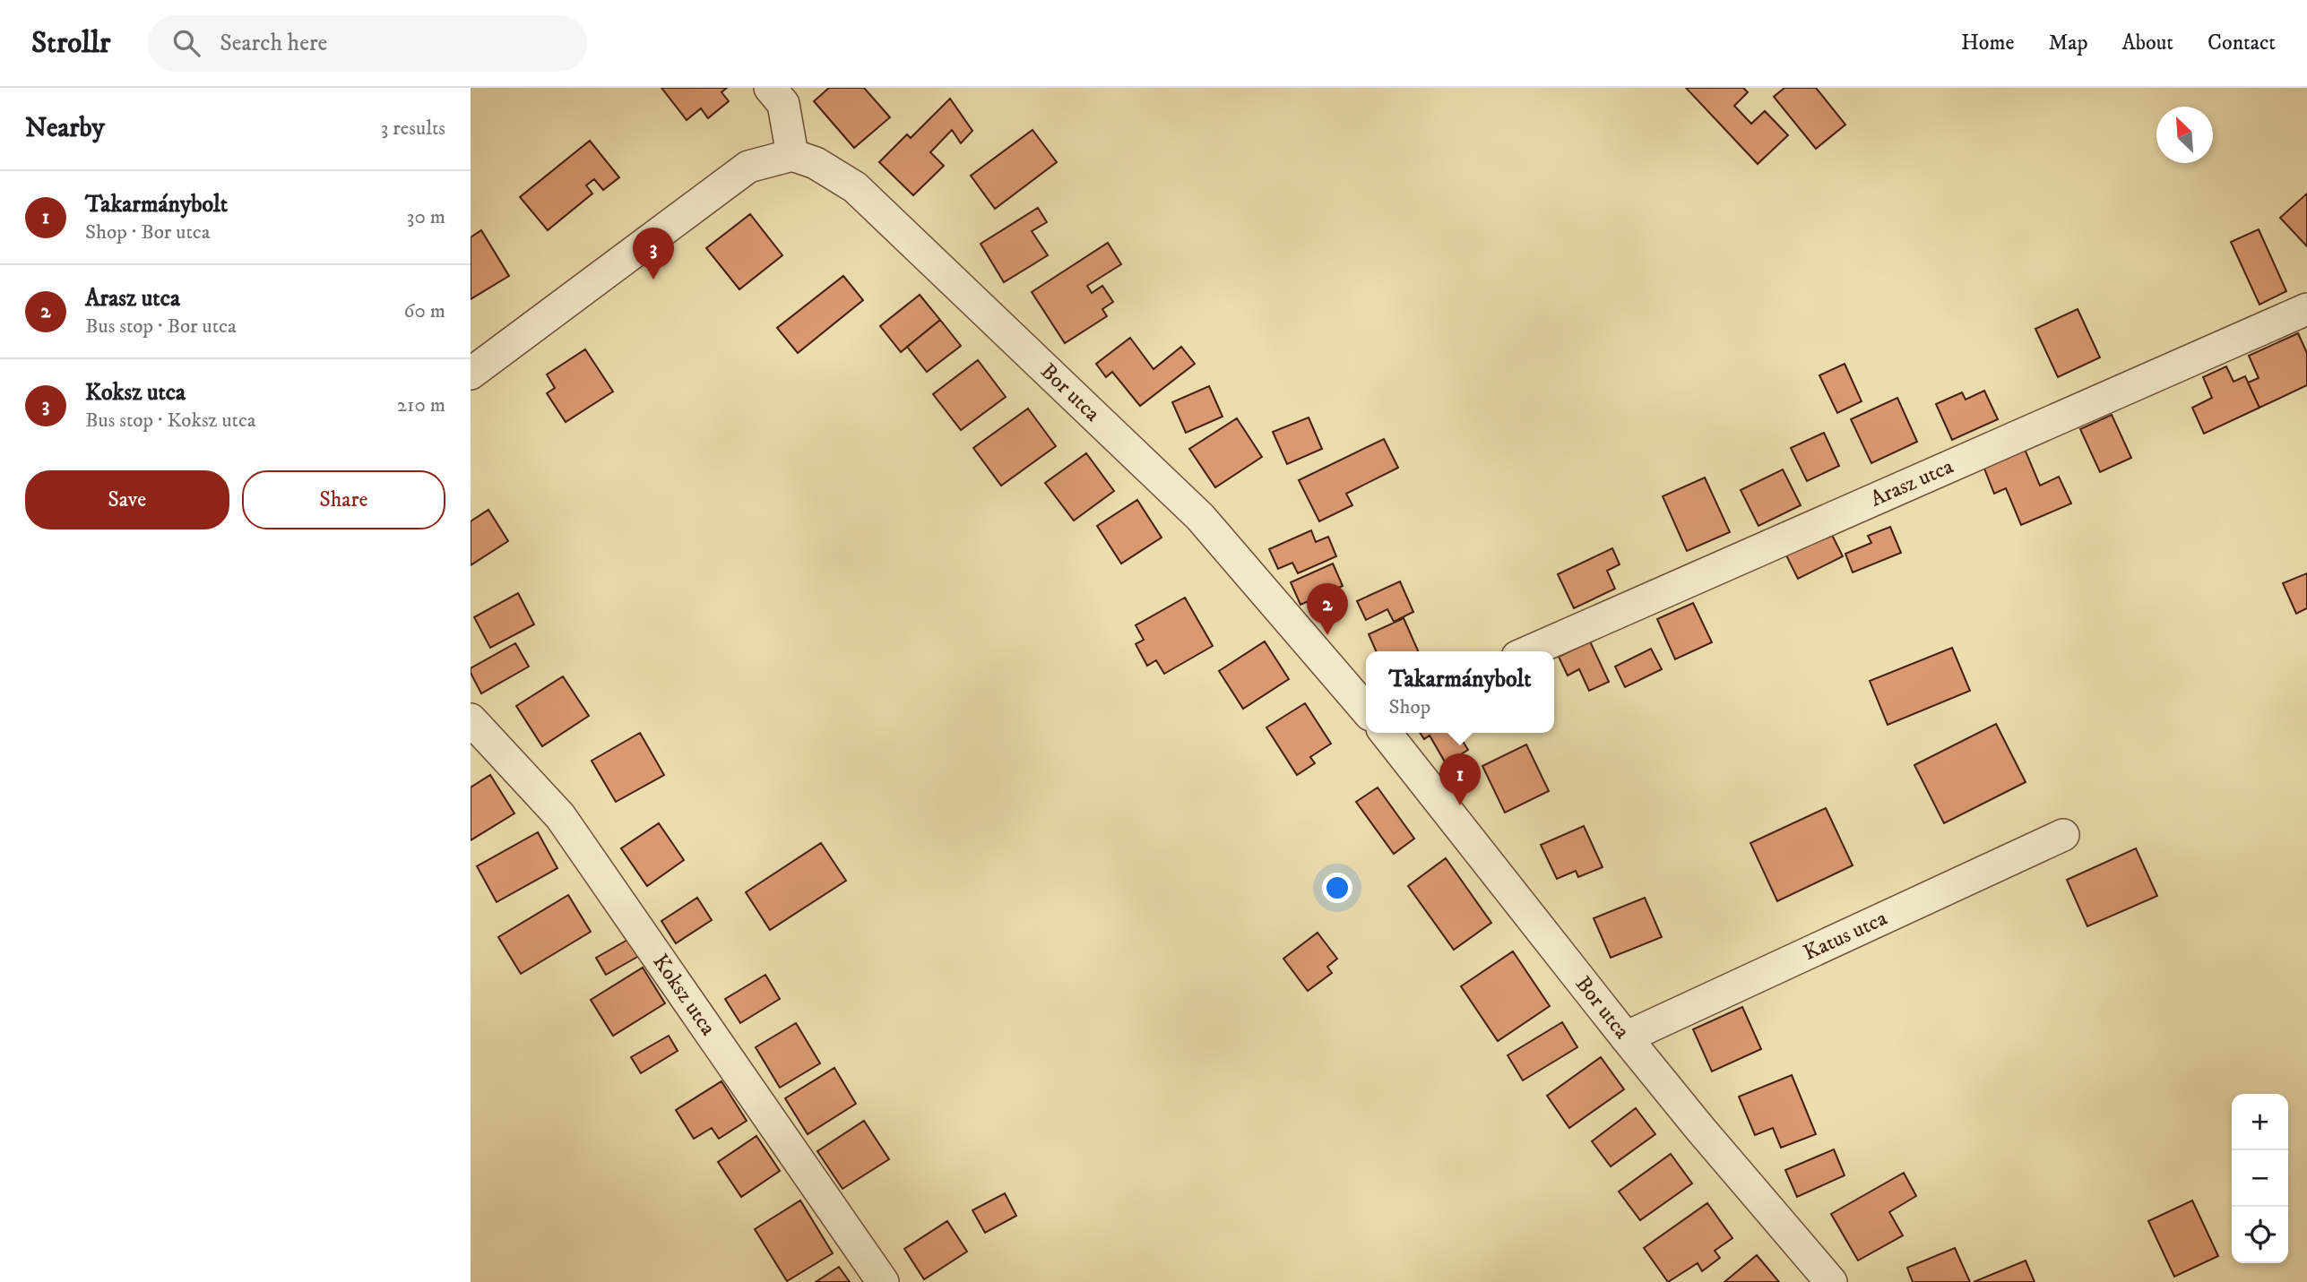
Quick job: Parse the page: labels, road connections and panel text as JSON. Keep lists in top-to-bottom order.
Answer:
{
  "streets": {
    "street": [
      "Bor utca",
      "Arasz utca",
      "Katus utca",
      "Koksz utca"
    ]
  },
  "crossings": [
    ["Bor utca", "Katus utca"]
  ],
  "north": "top left",
  "page": {
    "header": "Strollr",
    "search": "Search here",
    "nav": [
      "Home",
      "Map",
      "About",
      "Contact"
    ],
    "heading": ["Nearby", "3 results"],
    "list": [
      {
        "mark": "1",
        "name": "Takarmánybolt",
        "note": "Shop · Bor utca",
        "value": "30 m"
      },
      {
        "mark": "2",
        "name": "Arasz utca",
        "note": "Bus stop · Bor utca",
        "value": "60 m"
      },
      {
        "mark": "3",
        "name": "Koksz utca",
        "note": "Bus stop · Koksz utca",
        "value": "210 m"
      }
    ],
    "pins": ["3", "2", "1"],
    "buttons": ["Save", "Share"],
    "popup": ["Takarmánybolt", "Shop"],
    "map_buttons": ["+", "−"]
  }
}
